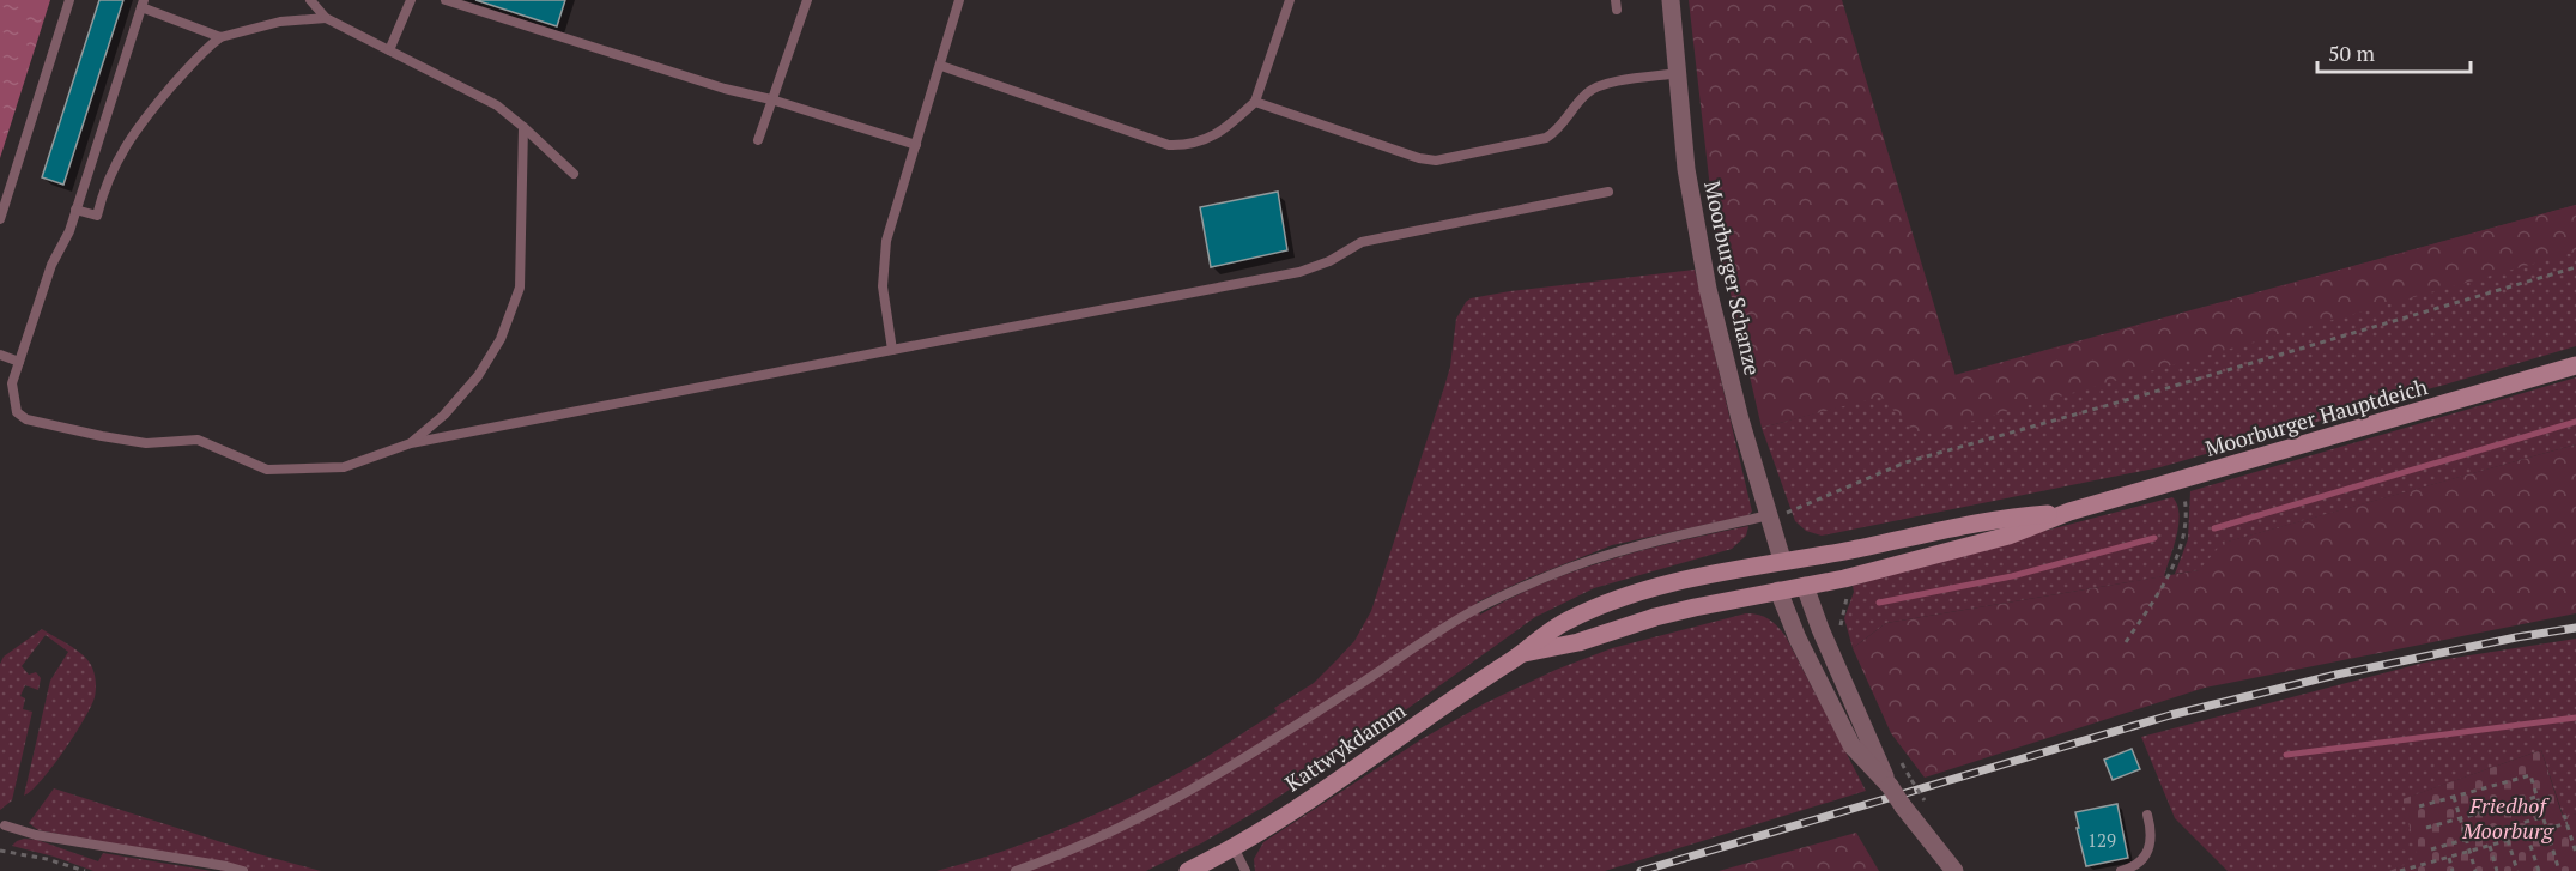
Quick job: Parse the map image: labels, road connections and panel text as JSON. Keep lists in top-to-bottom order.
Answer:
{
  "streets": {
    "main road": ["Moorburger Hauptdeich", "Kattwykdamm"],
    "street": ["Moorburger Schanze"]
  },
  "crossings": [
    ["Moorburger Schanze", "Moorburger Hauptdeich"],
    ["Moorburger Schanze", "Kattwykdamm"],
    ["Moorburger Hauptdeich", "Kattwykdamm"]
  ],
  "parks": ["Friedhof Moorburg"],
  "house_numbers": ["129"],
  "scale_bar": "50 m"
}
